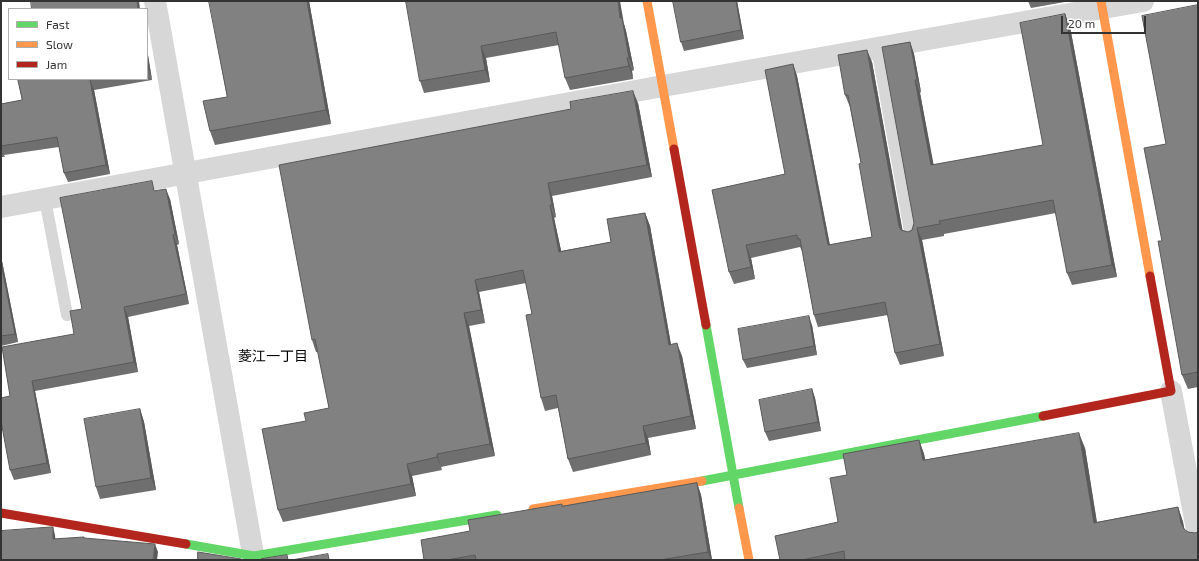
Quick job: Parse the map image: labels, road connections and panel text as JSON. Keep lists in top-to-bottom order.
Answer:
{
  "districts": ["菱江一丁目"],
  "legend": ["Fast", "Slow", "Jam"],
  "scale_bar": "20 m"
}
